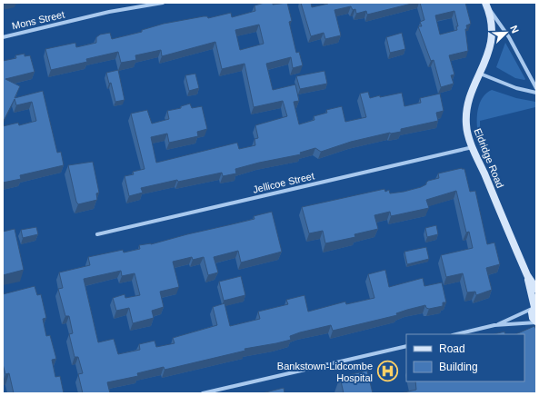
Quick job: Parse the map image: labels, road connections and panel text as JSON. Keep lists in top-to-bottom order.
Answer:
{
  "streets": {
    "street": ["Mons Street", "Eldridge Road", "Jellicoe Street"]
  },
  "crossings": [
    ["Eldridge Road", "Jellicoe Street"]
  ],
  "places": {
    "hospital": ["Bankstown-Lidcombe Hospital"]
  },
  "legend": ["Road", "Building"],
  "north": "top right"
}
